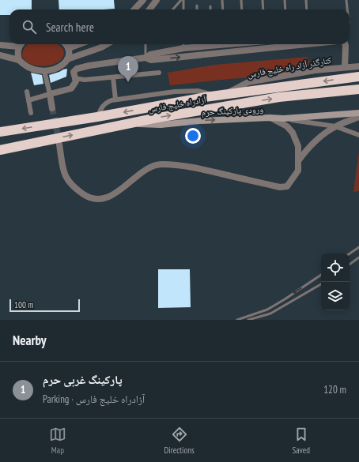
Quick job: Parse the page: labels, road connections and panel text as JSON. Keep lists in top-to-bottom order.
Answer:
{
  "streets": {
    "highway": ["آزادراه خلیج فارس"],
    "main road": ["ورودی پارکینگ حرم"],
    "street": ["کنارگذر آزاد راه خلیج فارس"]
  },
  "crossings": [
    ["کنارگذر آزاد راه خلیج فارس", "آزادراه خلیج فارس"],
    ["آزادراه خلیج فارس", "ورودی پارکینگ حرم"]
  ],
  "one_way": ["ورودی پارکینگ حرم"],
  "scale_bar": "100 m",
  "page": {
    "search": "Search here",
    "pins": "1",
    "scale": "100 m",
    "heading": "Nearby",
    "list": [
      {
        "mark": "1",
        "name": "پارکینگ غربی حرم",
        "note": "Parking · آزادراه خلیج فارس",
        "value": "120 m"
      }
    ],
    "nav": ["Map", "Directions", "Saved"]
  }
}
